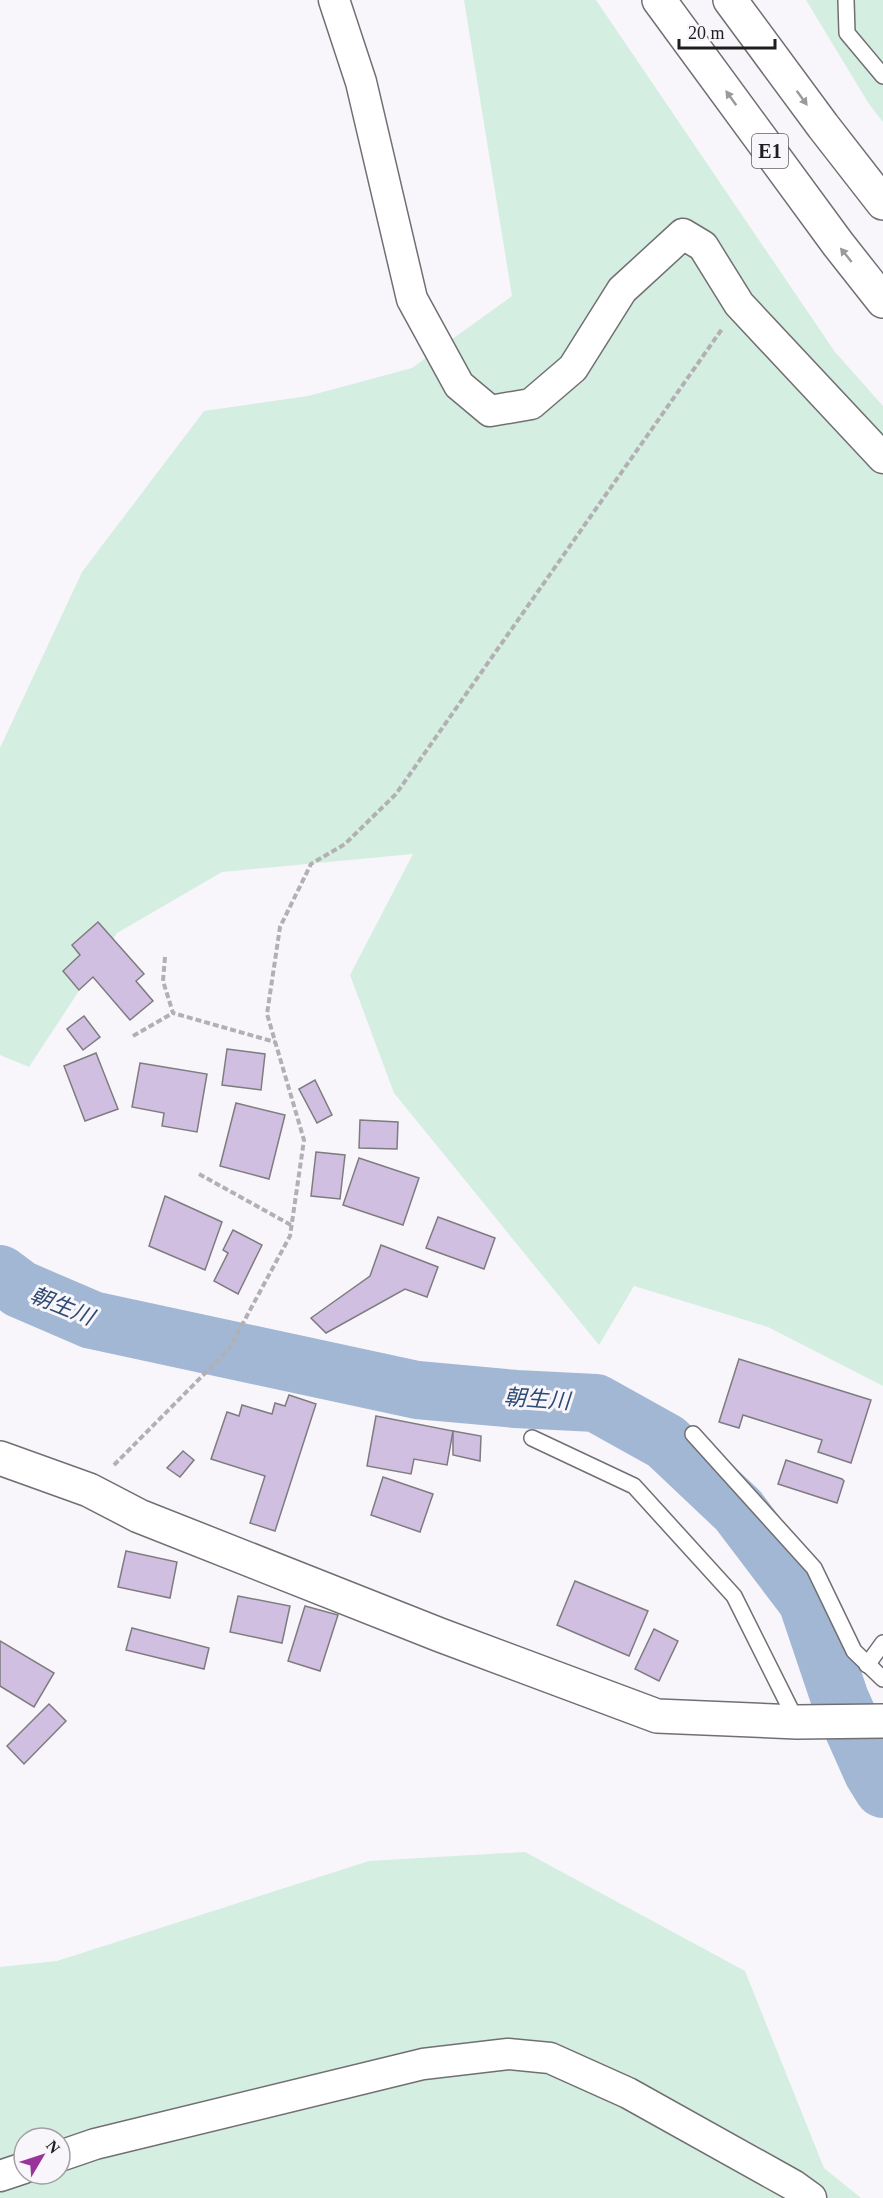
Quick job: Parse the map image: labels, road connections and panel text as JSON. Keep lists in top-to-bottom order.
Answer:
{
  "streets": {
    "main road": ["E1"]
  },
  "water": ["朝生川"],
  "scale_bar": "20 m",
  "north": "top right"
}
